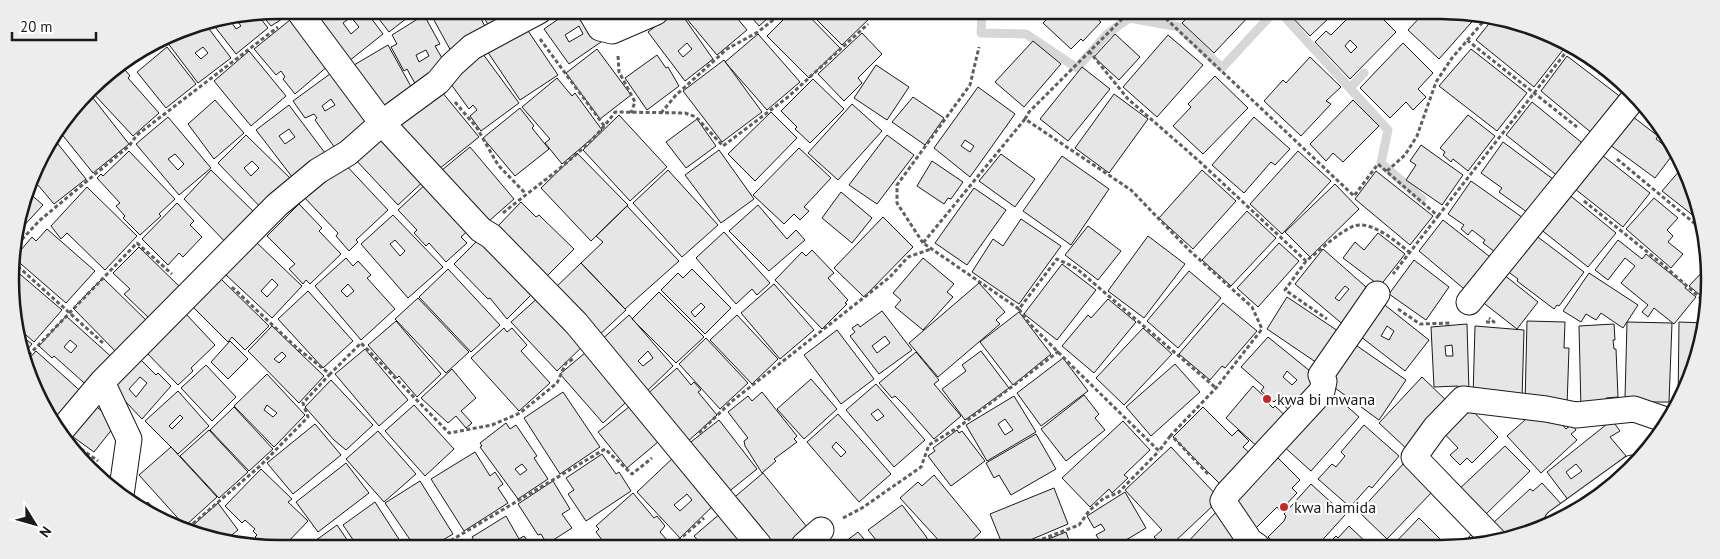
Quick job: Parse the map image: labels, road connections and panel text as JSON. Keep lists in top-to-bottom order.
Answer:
{
  "places": ["kwa bi mwana", "kwa hamida"],
  "scale_bar": "20 m",
  "north": "bottom right"
}
